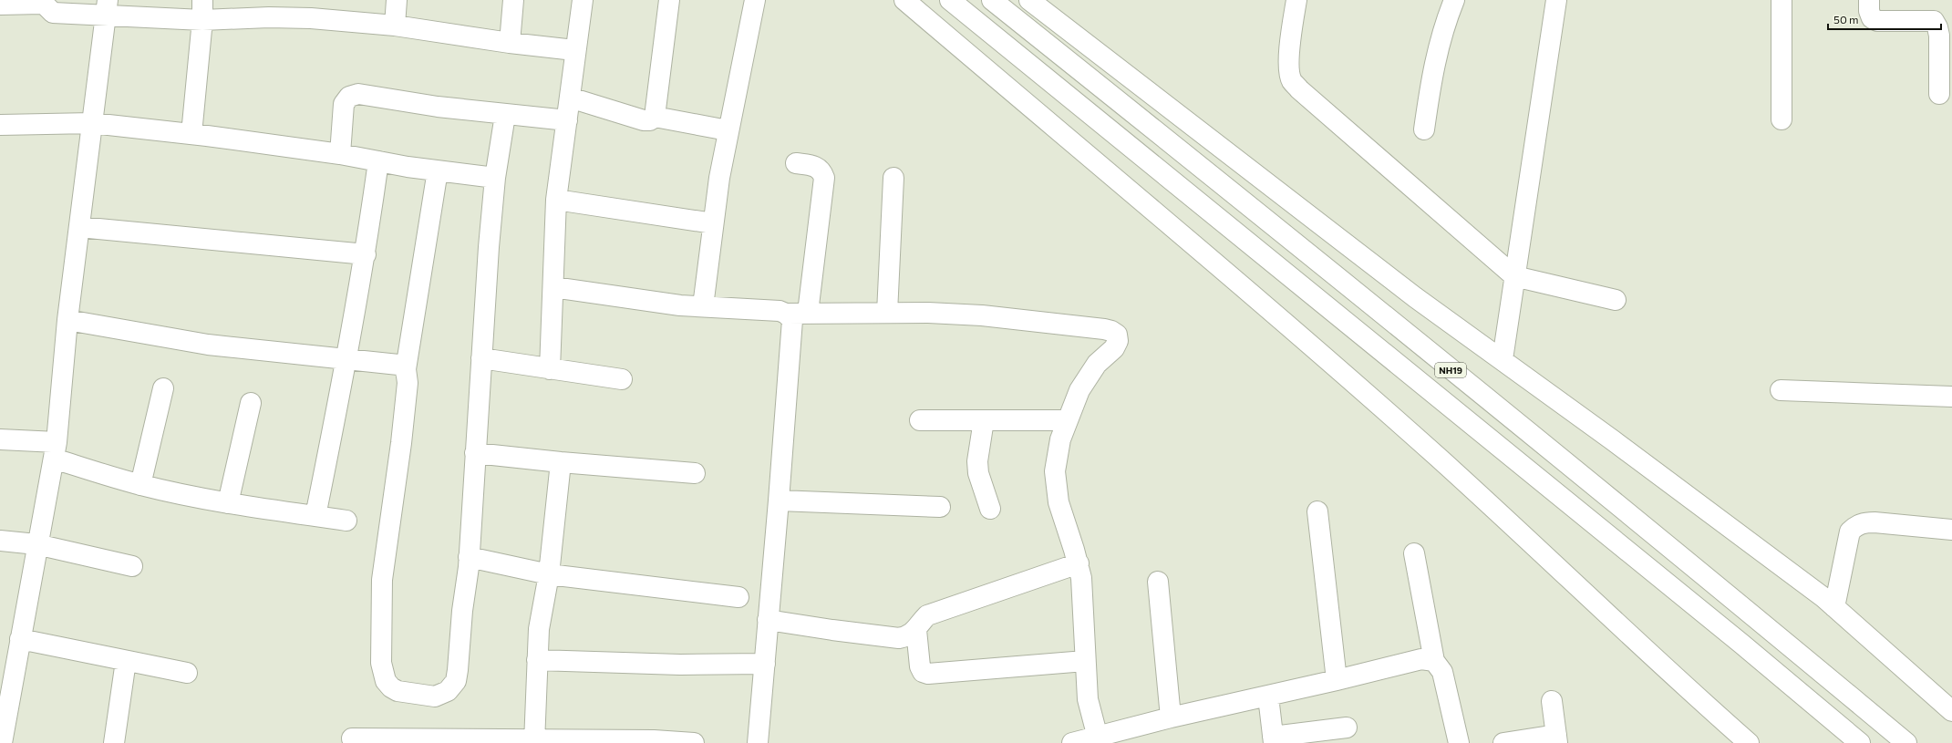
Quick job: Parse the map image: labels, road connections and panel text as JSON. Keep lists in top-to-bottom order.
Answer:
{
  "streets": {
    "main road": ["NH19"]
  },
  "scale_bar": "50 m"
}
